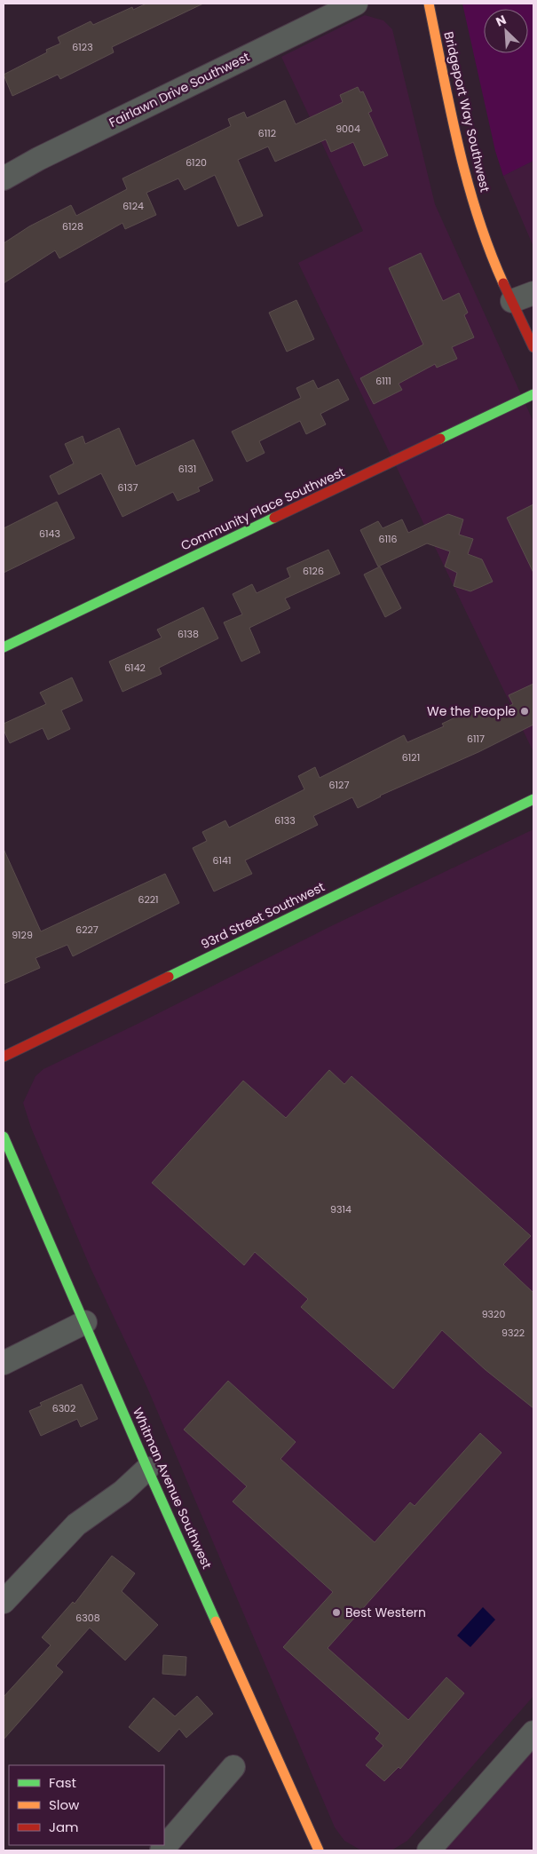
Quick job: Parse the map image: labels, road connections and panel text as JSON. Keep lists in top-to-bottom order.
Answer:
{
  "streets": {
    "street": [
      "Fairlawn Drive Southwest",
      "Bridgeport Way Southwest",
      "Community Place Southwest",
      "93rd Street Southwest",
      "Whitman Avenue Southwest"
    ]
  },
  "places": ["We the People", "Best Western"],
  "house_numbers": [
    "6123",
    "9004",
    "6112",
    "6120",
    "6124",
    "6128",
    "6111",
    "6131",
    "6137",
    "6143",
    "6116",
    "6126",
    "6138",
    "6142",
    "6117",
    "6121",
    "6127",
    "6133",
    "6141",
    "6221",
    "6227",
    "9129",
    "9314",
    "9320",
    "9322",
    "6302",
    "6308"
  ],
  "legend": ["Fast", "Slow", "Jam"],
  "north": "top left"
}
